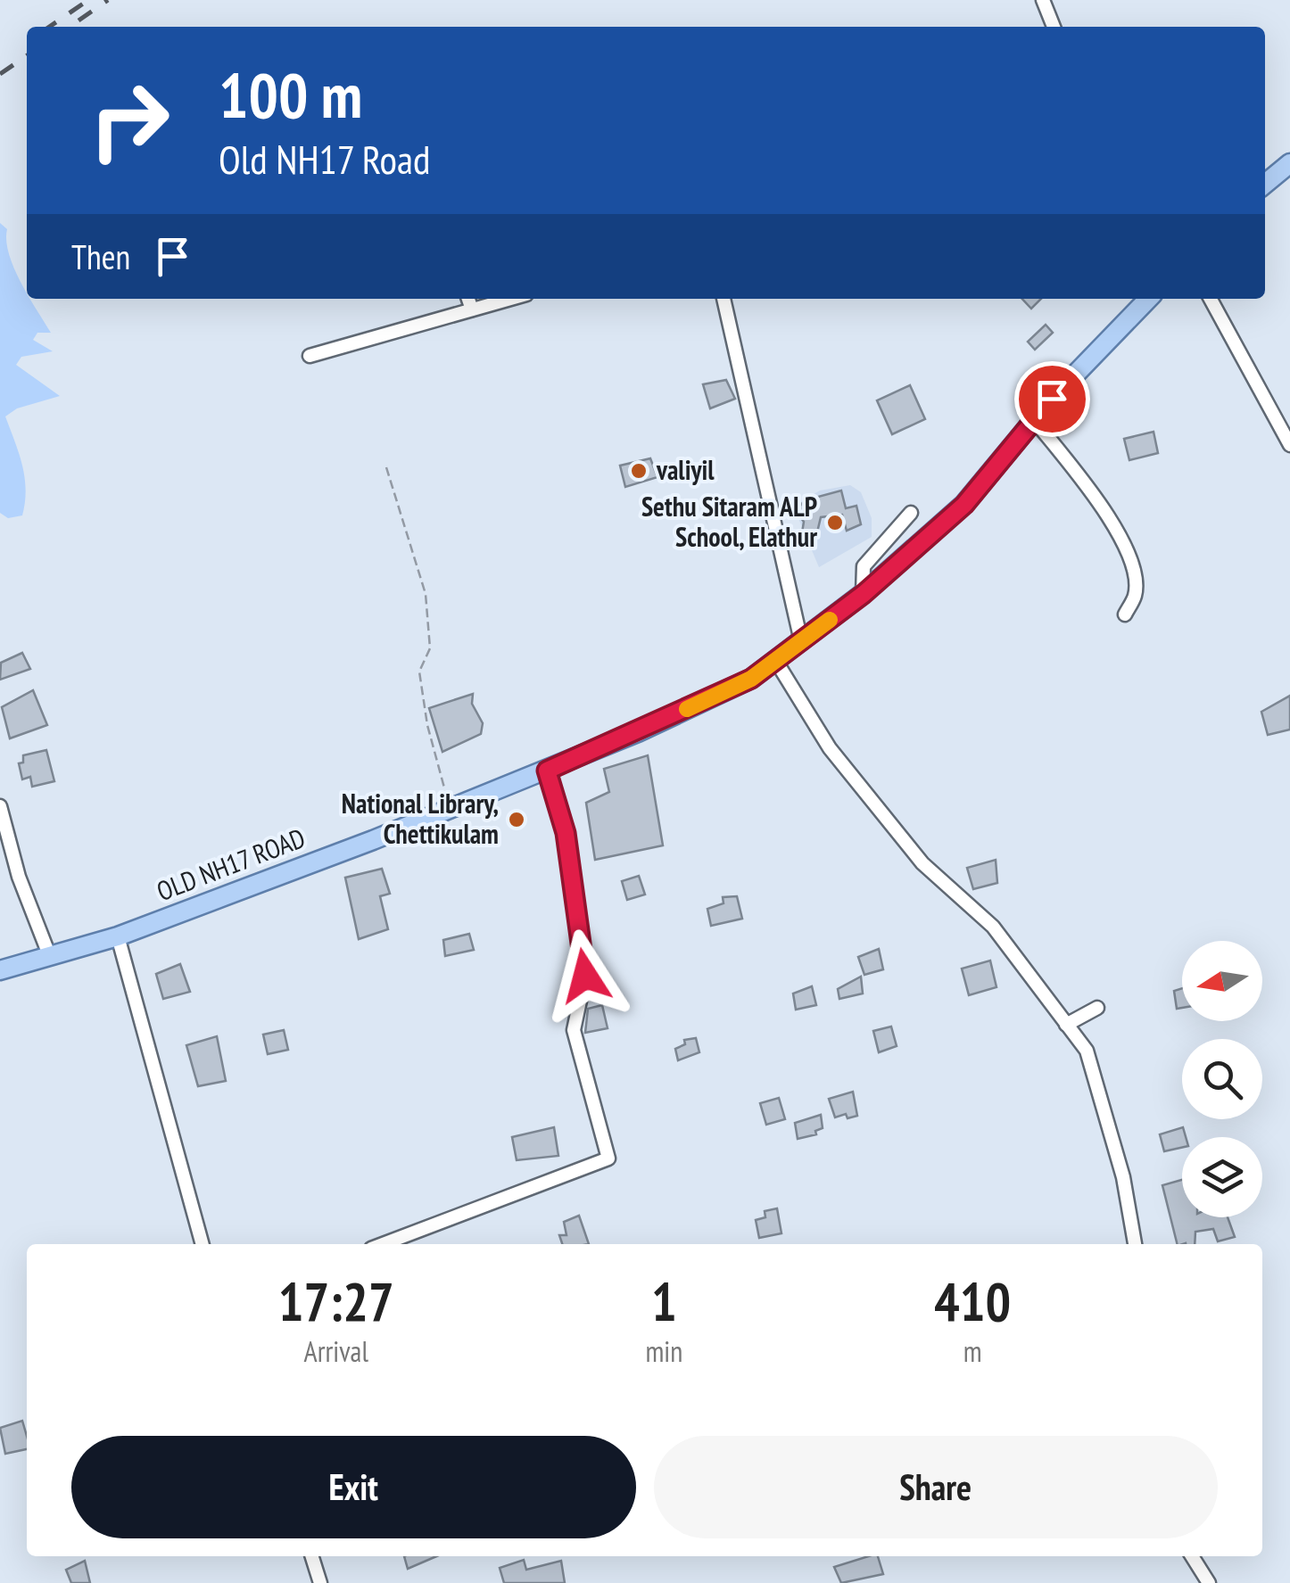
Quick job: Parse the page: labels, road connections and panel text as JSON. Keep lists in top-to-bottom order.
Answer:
{
  "streets": {
    "main road": ["OLD NH17 ROAD"]
  },
  "places": ["valiyil", "Sethu Sitaram ALP School, Elathur", "National Library, Chettikulam"],
  "north": "left",
  "page": {
    "turn": ["100 m", "Old NH17 Road"],
    "then": "Then",
    "eta": [
      "17:27",
      "Arrival",
      "1",
      "min",
      "410",
      "m"
    ],
    "buttons": ["Exit", "Share"]
  }
}
